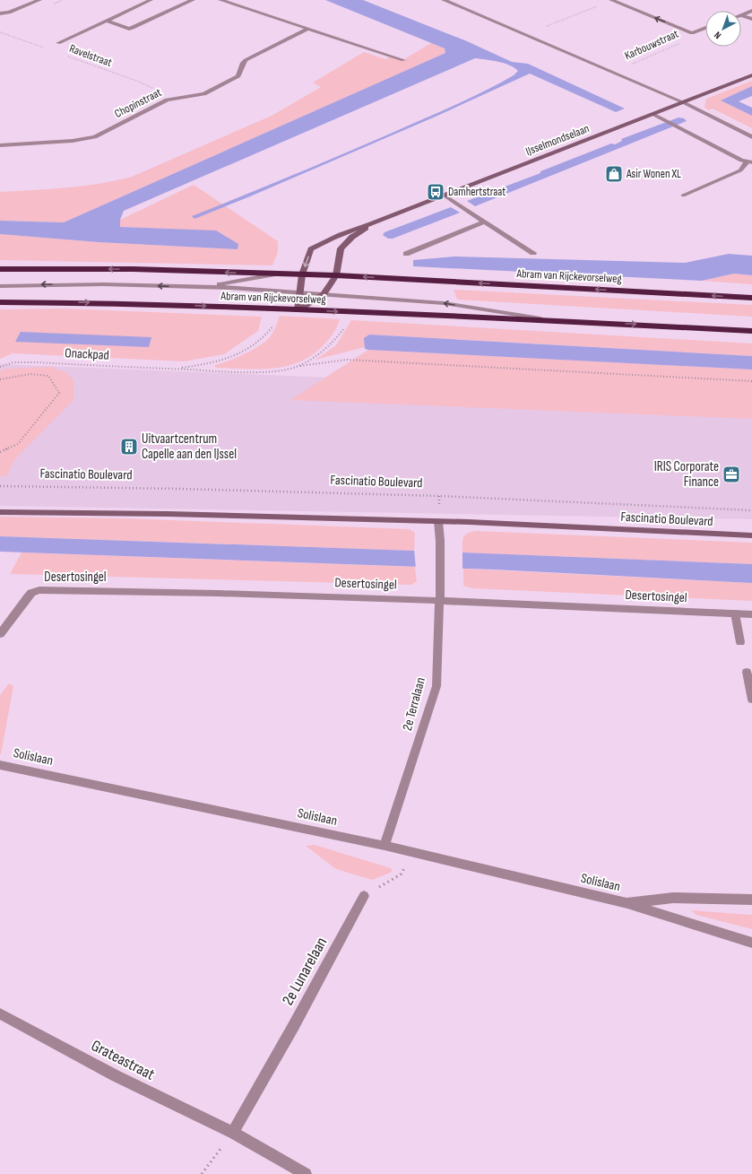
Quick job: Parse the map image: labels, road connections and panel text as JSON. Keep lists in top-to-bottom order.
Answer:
{
  "streets": {
    "highway": ["Abram van Rijckevorselweg"],
    "street": [
      "Karbouwstraat",
      "Chopinstraat",
      "IJsselmondselaan",
      "Fascinatio Boulevard",
      "Desertosingel",
      "2e Terralaan",
      "Solislaan",
      "2e Lunarelaan",
      "Grateastraat"
    ],
    "path": ["Ravelstraat", "Onackpad"]
  },
  "crossings": [
    ["Ravelstraat", "Chopinstraat"],
    ["IJsselmondselaan", "Abram van Rijckevorselweg"],
    ["Fascinatio Boulevard", "2e Terralaan"],
    ["Desertosingel", "2e Terralaan"],
    ["2e Terralaan", "Solislaan"],
    ["2e Lunarelaan", "Grateastraat"]
  ],
  "places": {
    "shop": ["Asir Wonen XL"],
    "bus stop": ["Damhertstraat"],
    "building": ["Uitvaartcentrum Capelle aan den IJssel"],
    "office": ["IRIS Corporate Finance"]
  },
  "north": "bottom left"
}
